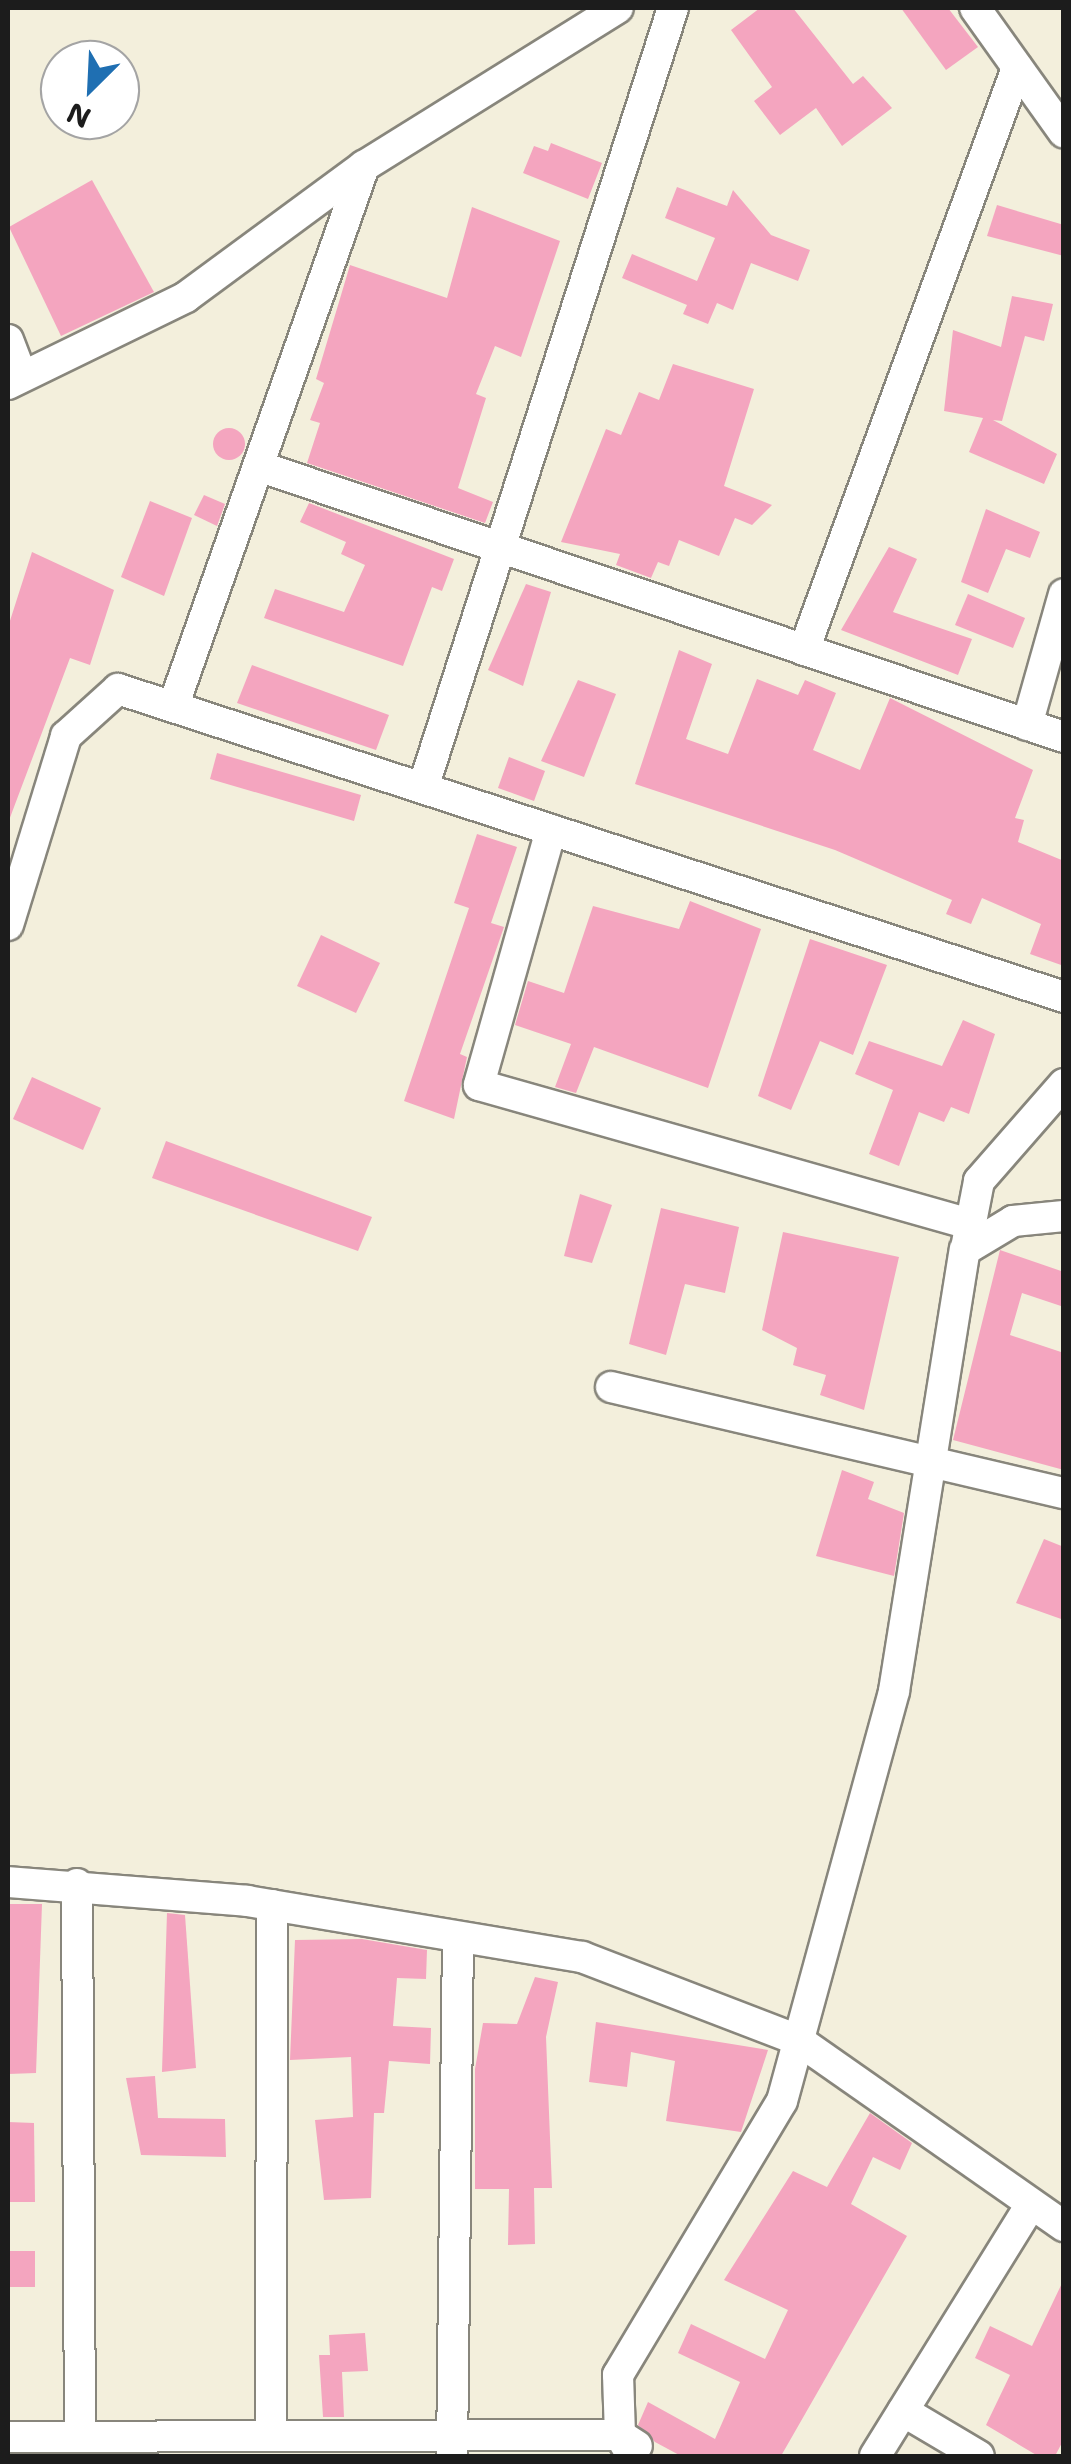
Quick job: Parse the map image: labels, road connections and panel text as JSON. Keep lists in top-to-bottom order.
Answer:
{
  "north": "bottom left"
}
